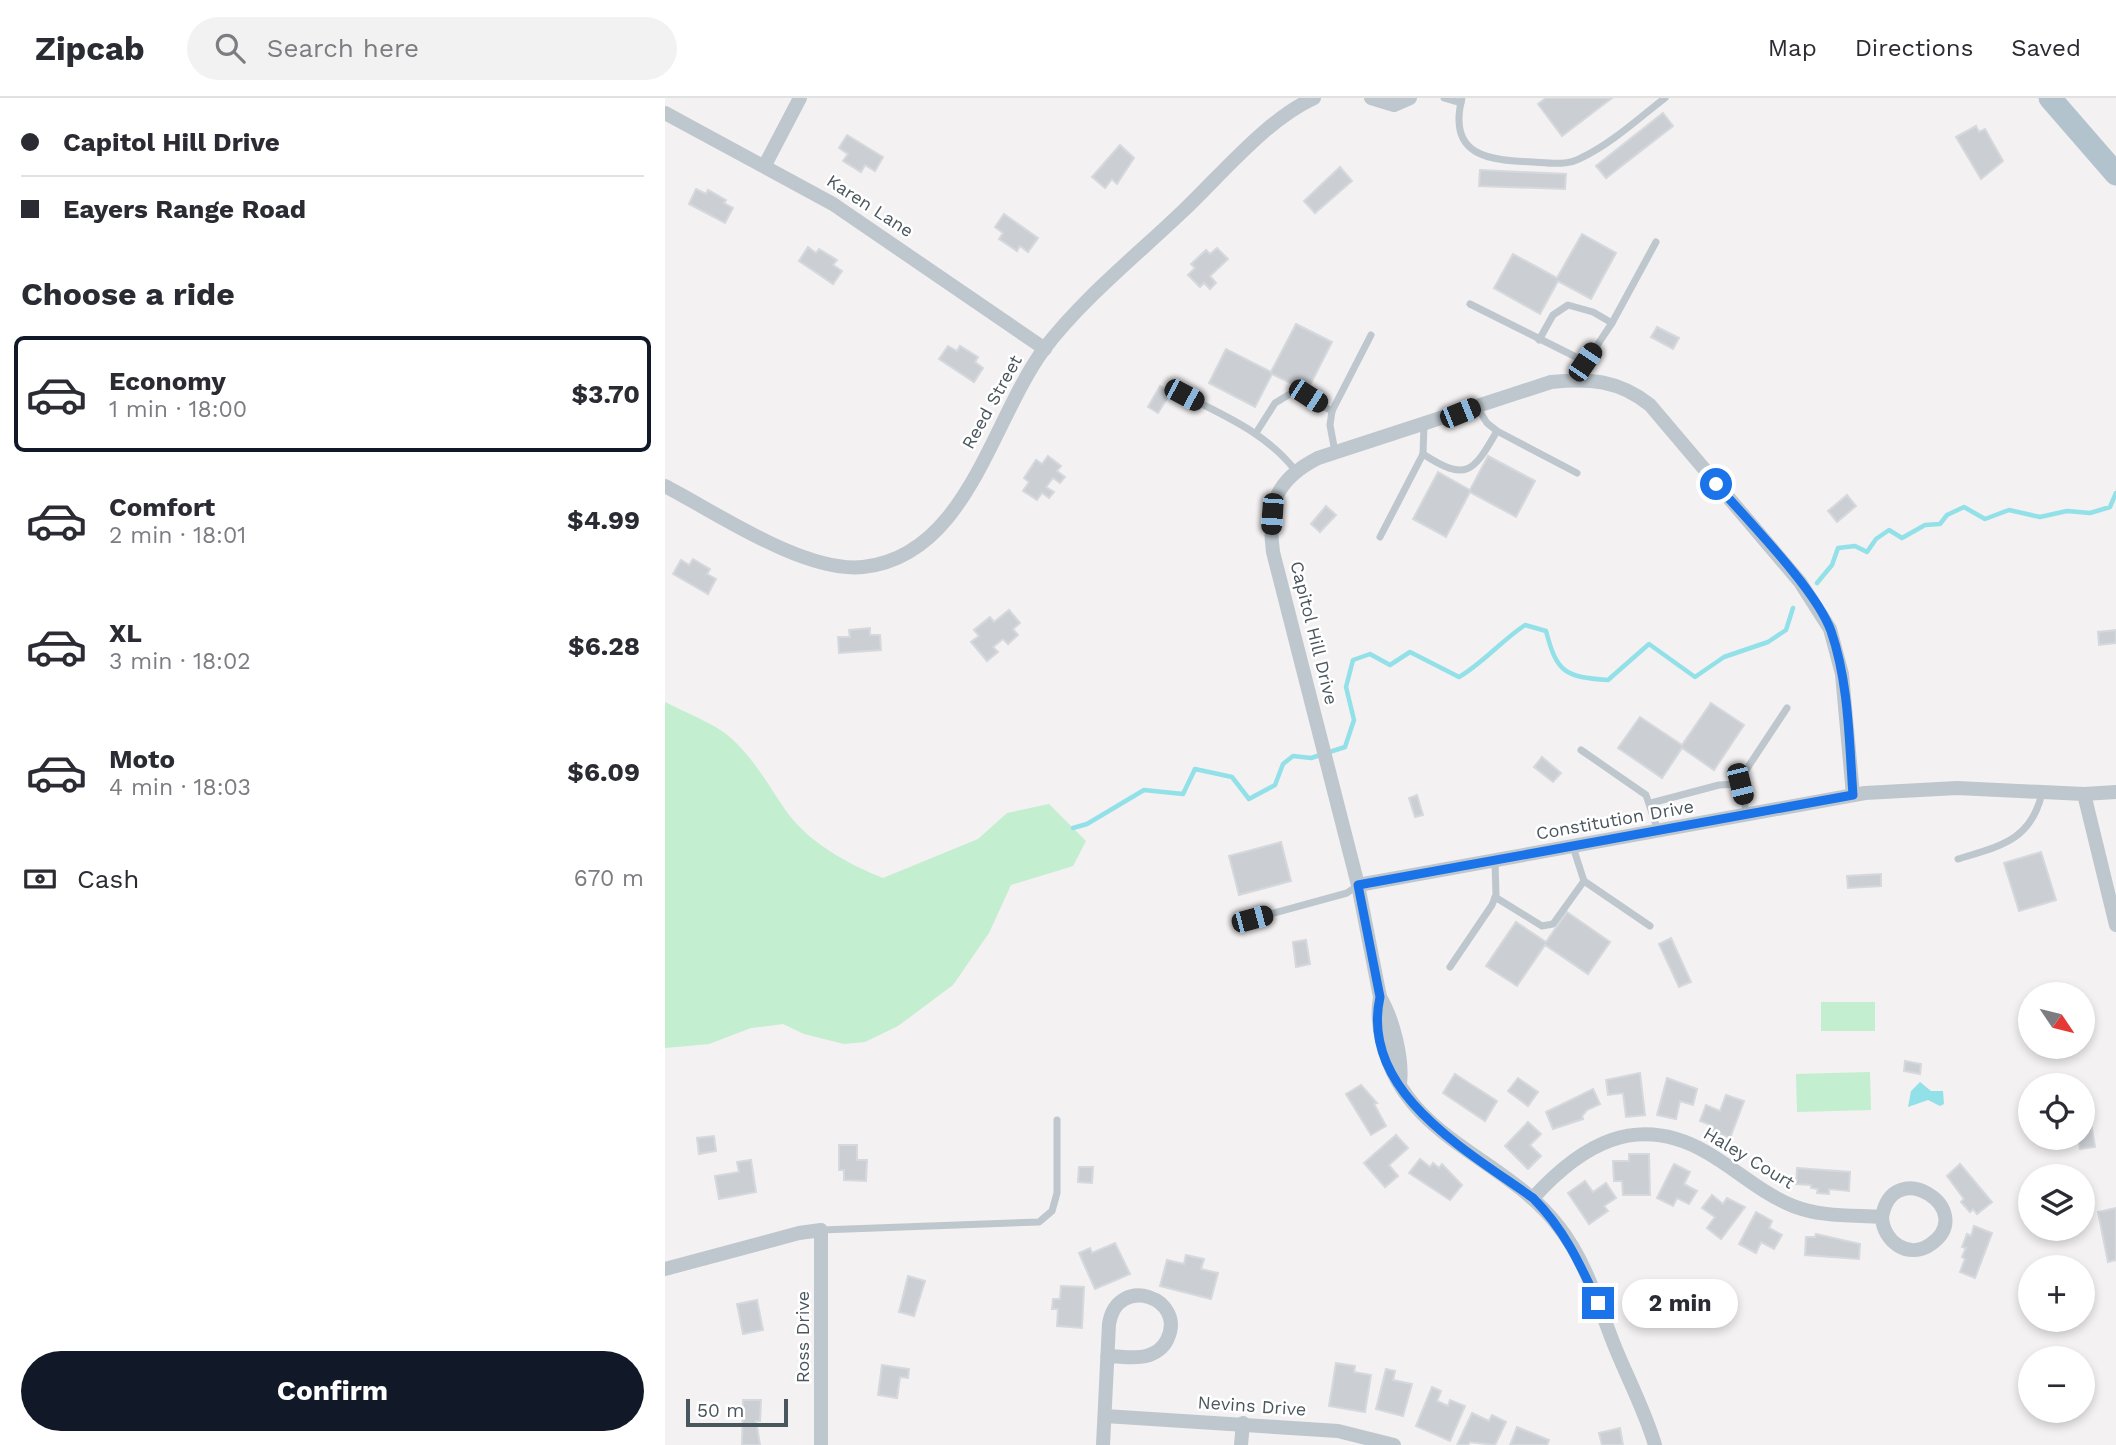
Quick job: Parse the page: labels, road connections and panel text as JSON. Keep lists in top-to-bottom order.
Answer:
{
  "streets": {
    "street": [
      "Karen Lane",
      "Reed Street",
      "Capitol Hill Drive",
      "Constitution Drive",
      "Haley Court",
      "Ross Drive",
      "Nevins Drive"
    ]
  },
  "crossings": [
    ["Karen Lane", "Reed Street"],
    ["Capitol Hill Drive", "Constitution Drive"],
    ["Capitol Hill Drive", "Haley Court"]
  ],
  "scale_bar": "50 m",
  "north": "bottom right",
  "page": {
    "header": "Zipcab",
    "search": "Search here",
    "nav": ["Map", "Directions", "Saved"],
    "banner": ["Capitol Hill Drive", "Eayers Range Road"],
    "heading": "Choose a ride",
    "list": [
      {
        "name": "Economy",
        "note": "1 min · 18:00",
        "value": "$3.70"
      },
      {
        "name": "Comfort",
        "note": "2 min · 18:01",
        "value": "$4.99"
      },
      {
        "name": "XL",
        "note": "3 min · 18:02",
        "value": "$6.28"
      },
      {
        "name": "Moto",
        "note": "4 min · 18:03",
        "value": "$6.09"
      }
    ],
    "pay": ["Cash", "670 m"],
    "map_buttons": ["+", "−"],
    "bubble": "2 min",
    "buttons": "Confirm",
    "scale": "50 m"
  }
}
